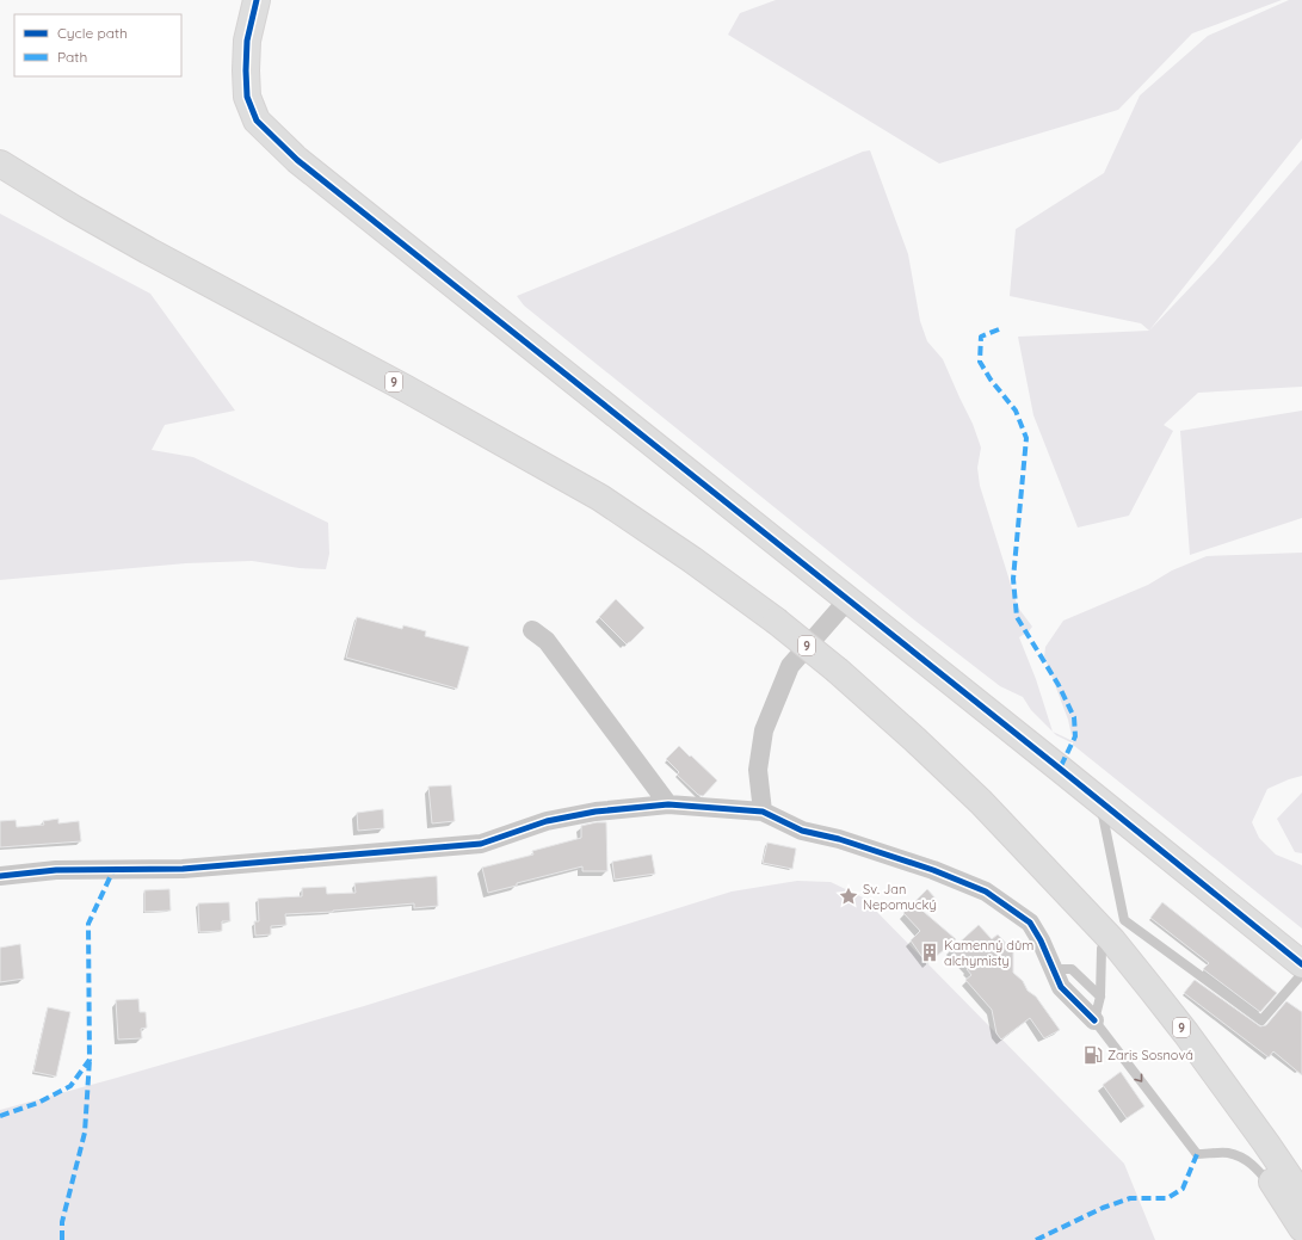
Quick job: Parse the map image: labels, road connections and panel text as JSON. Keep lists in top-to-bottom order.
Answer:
{
  "streets": {
    "main road": ["9"]
  },
  "places": {
    "place": ["Sv. Jan Nepomucký"],
    "building": ["Kamenný dům alchymisty"],
    "fuel station": ["Zaris Sosnová"]
  },
  "legend": ["Cycle path", "Path"]
}
